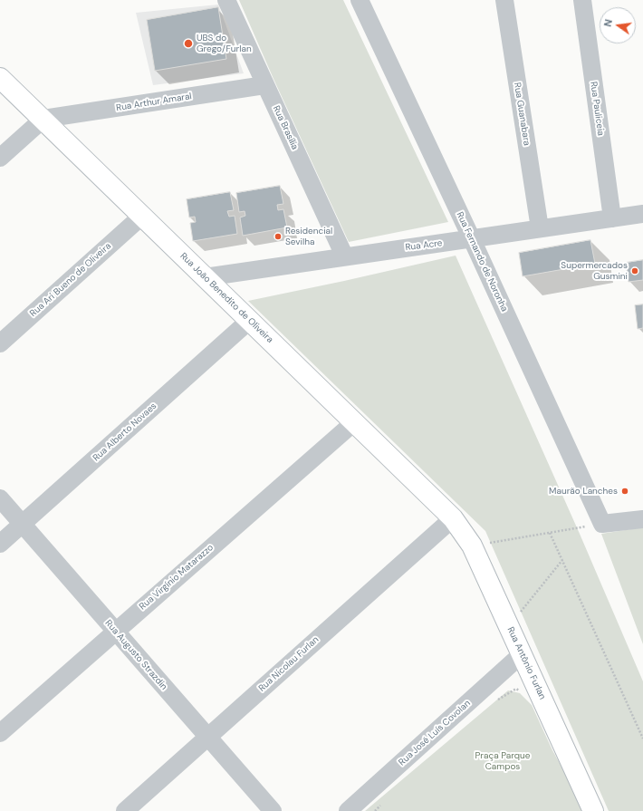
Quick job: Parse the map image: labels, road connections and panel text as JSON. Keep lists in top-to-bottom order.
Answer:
{
  "streets": {
    "street": [
      "Rua Arthur Amaral",
      "Rua Pauliceia",
      "Rua Guanabara",
      "Rua Brasília",
      "Rua Acre",
      "Rua Fernando de Noronha",
      "Rua Ari Bueno de Oliveira",
      "Rua João Benedito de Oliveira",
      "Rua Alberto Novaes",
      "Rua Virgínio Matarazzo",
      "Rua Augusto Strazdin",
      "Rua Antônio Furlan",
      "Rua Nicolau Furlan",
      "Rua José Luís Covolan"
    ]
  },
  "crossings": [
    ["Rua Arthur Amaral", "Rua Brasília"],
    ["Rua Arthur Amaral", "Rua João Benedito de Oliveira"],
    ["Rua Pauliceia", "Rua Acre"],
    ["Rua Guanabara", "Rua Acre"],
    ["Rua Brasília", "Rua Acre"],
    ["Rua Acre", "Rua Fernando de Noronha"],
    ["Rua Acre", "Rua João Benedito de Oliveira"],
    ["Rua Ari Bueno de Oliveira", "Rua João Benedito de Oliveira"],
    ["Rua João Benedito de Oliveira", "Rua Alberto Novaes"],
    ["Rua João Benedito de Oliveira", "Rua Virgínio Matarazzo"],
    ["Rua João Benedito de Oliveira", "Rua Antônio Furlan"],
    ["Rua João Benedito de Oliveira", "Rua Nicolau Furlan"],
    ["Rua Alberto Novaes", "Rua Augusto Strazdin"],
    ["Rua Virgínio Matarazzo", "Rua Augusto Strazdin"],
    ["Rua Augusto Strazdin", "Rua Nicolau Furlan"],
    ["Rua Antônio Furlan", "Rua Nicolau Furlan"],
    ["Rua Antônio Furlan", "Rua José Luís Covolan"]
  ],
  "parks": ["Praça Parque Campos"],
  "places": [
    "UBS do Grego/Furlan",
    "Residencial Sevilha",
    "Supermercados Gusmini",
    "Maurão Lanches"
  ],
  "north": "left"
}
